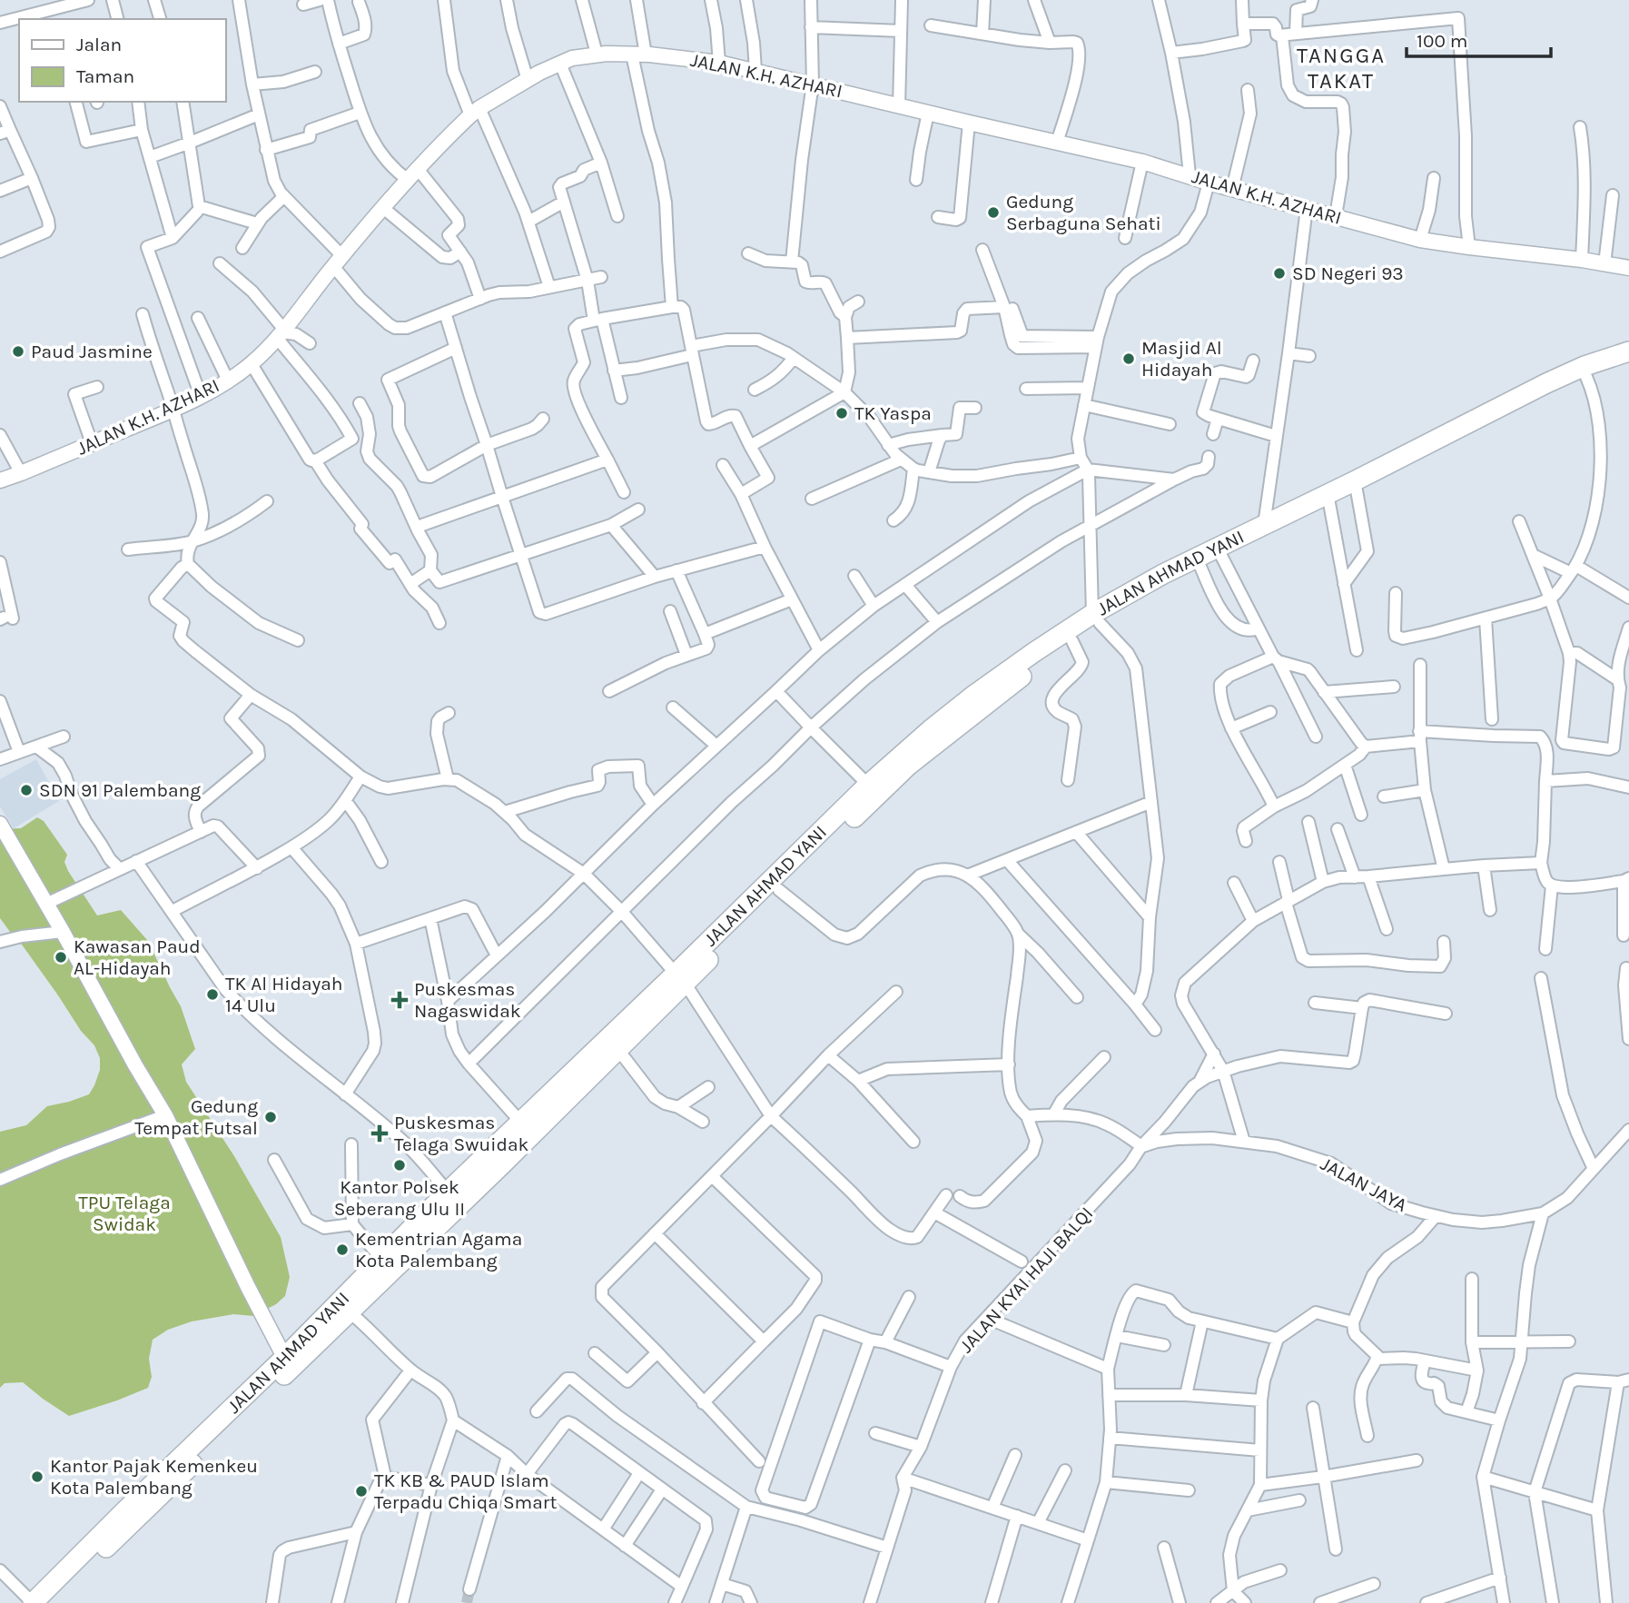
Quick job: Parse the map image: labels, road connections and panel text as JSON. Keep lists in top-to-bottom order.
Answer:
{
  "streets": {
    "highway": ["JALAN AHMAD YANI"],
    "street": ["JALAN K.H. AZHARI", "JALAN JAYA", "JALAN KYAI HAJI BALQI"]
  },
  "crossings": [
    ["JALAN JAYA", "JALAN KYAI HAJI BALQI"]
  ],
  "districts": ["TANGGA TAKAT"],
  "parks": ["TPU Telaga Swidak"],
  "places": {
    "other": [
      "Gedung Serbaguna Sehati",
      "SD Negeri 93",
      "Paud Jasmine",
      "Masjid Al Hidayah",
      "TK Yaspa",
      "SDN 91 Palembang",
      "Kawasan Paud AL-Hidayah",
      "TK Al Hidayah 14 Ulu",
      "Gedung Tempat Futsal",
      "Kantor Polsek Seberang Ulu II",
      "Kementrian Agama Kota Palembang",
      "Kantor Pajak Kemenkeu Kota Palembang",
      "TK KB & PAUD Islam Terpadu Chiqa Smart"
    ],
    "health": ["Puskesmas Nagaswidak", "Puskesmas Telaga Swuidak"]
  },
  "legend": ["Jalan", "Taman"],
  "scale_bar": "100 m"
}
